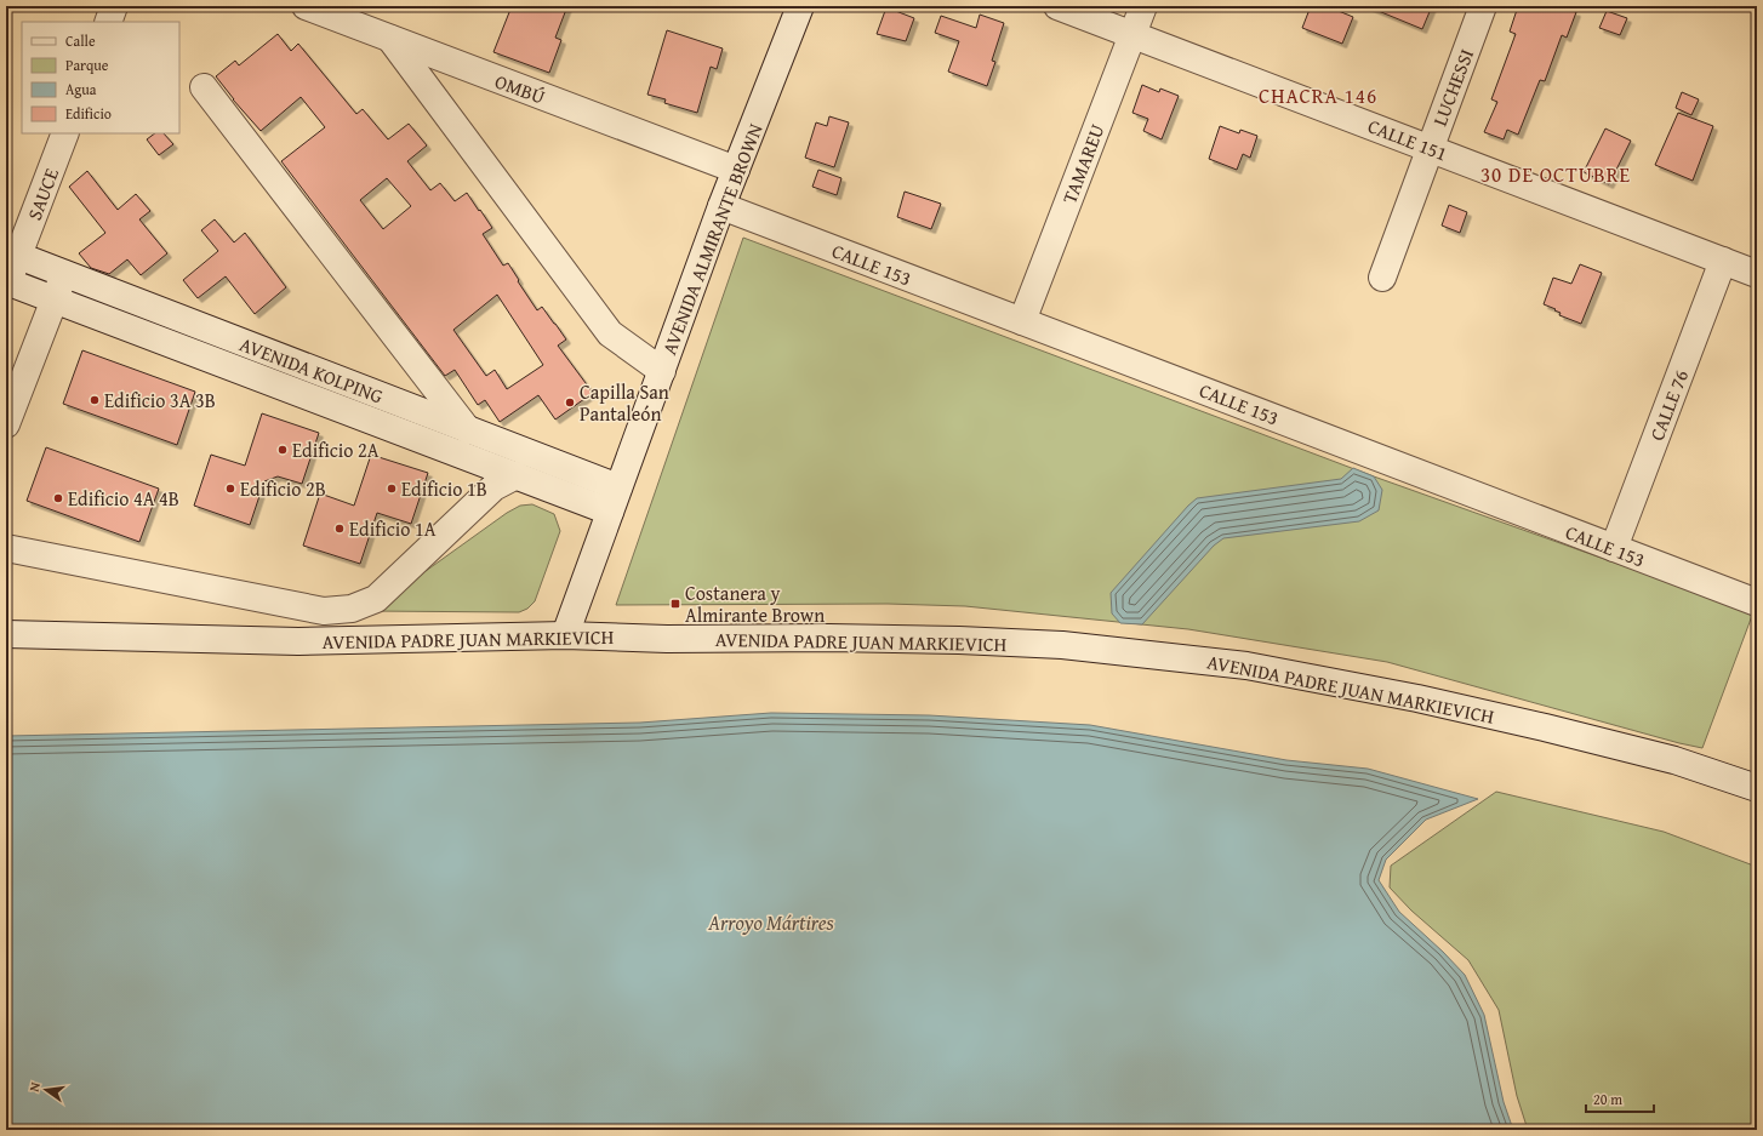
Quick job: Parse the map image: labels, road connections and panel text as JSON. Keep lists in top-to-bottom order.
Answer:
{
  "streets": {
    "street": [
      "LUCHESSI",
      "OMBÚ",
      "CALLE 151",
      "TAMAREU",
      "SAUCE",
      "AVENIDA ALMIRANTE BROWN",
      "CALLE 153",
      "AVENIDA KOLPING",
      "CALLE 76",
      "AVENIDA PADRE JUAN MARKIEVICH"
    ]
  },
  "crossings": [
    ["LUCHESSI", "CALLE 151"],
    ["OMBÚ", "AVENIDA ALMIRANTE BROWN"],
    ["CALLE 151", "TAMAREU"],
    ["CALLE 151", "CALLE 76"],
    ["TAMAREU", "CALLE 153"],
    ["SAUCE", "AVENIDA KOLPING"],
    ["AVENIDA ALMIRANTE BROWN", "CALLE 153"],
    ["AVENIDA ALMIRANTE BROWN", "AVENIDA KOLPING"],
    ["AVENIDA ALMIRANTE BROWN", "AVENIDA PADRE JUAN MARKIEVICH"],
    ["CALLE 153", "CALLE 76"]
  ],
  "districts": ["CHACRA 146", "30 DE OCTUBRE"],
  "water": ["Arroyo Mártires"],
  "places": {
    "other": [
      "Edificio 3A 3B",
      "Capilla San Pantaleón",
      "Edificio 2A",
      "Edificio 2B",
      "Edificio 1B",
      "Edificio 4A 4B",
      "Edificio 1A"
    ],
    "transit": ["Costanera y Almirante Brown"]
  },
  "legend": [
    "Calle",
    "Parque",
    "Agua",
    "Edificio"
  ],
  "scale_bar": "20 m",
  "north": "left"
}
